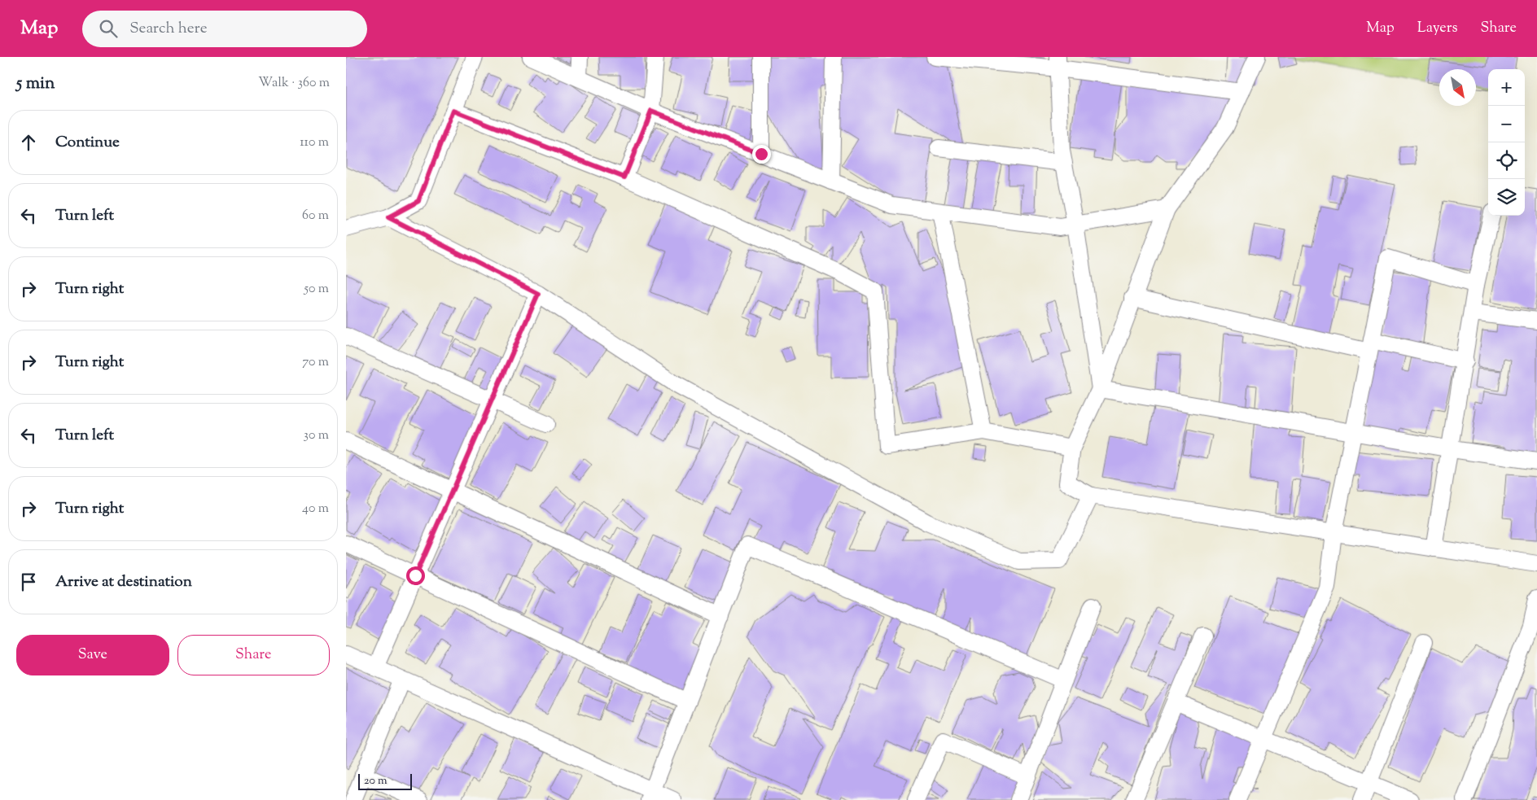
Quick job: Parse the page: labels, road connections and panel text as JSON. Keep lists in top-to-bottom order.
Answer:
{
  "scale_bar": "20 m",
  "north": "bottom right",
  "page": {
    "header": "Map",
    "search": "Search here",
    "nav": ["Map", "Layers", "Share"],
    "heading": ["5 min", "Walk · 360 m"],
    "map_buttons": ["+", "−"],
    "list": [
      ["Continue", "110 m"],
      ["Turn left", "60 m"],
      ["Turn right", "50 m"],
      ["Turn right", "70 m"],
      ["Turn left", "30 m"],
      ["Turn right", "40 m"],
      "Arrive at destination"
    ],
    "buttons": ["Save", "Share"],
    "scale": "20 m"
  }
}
